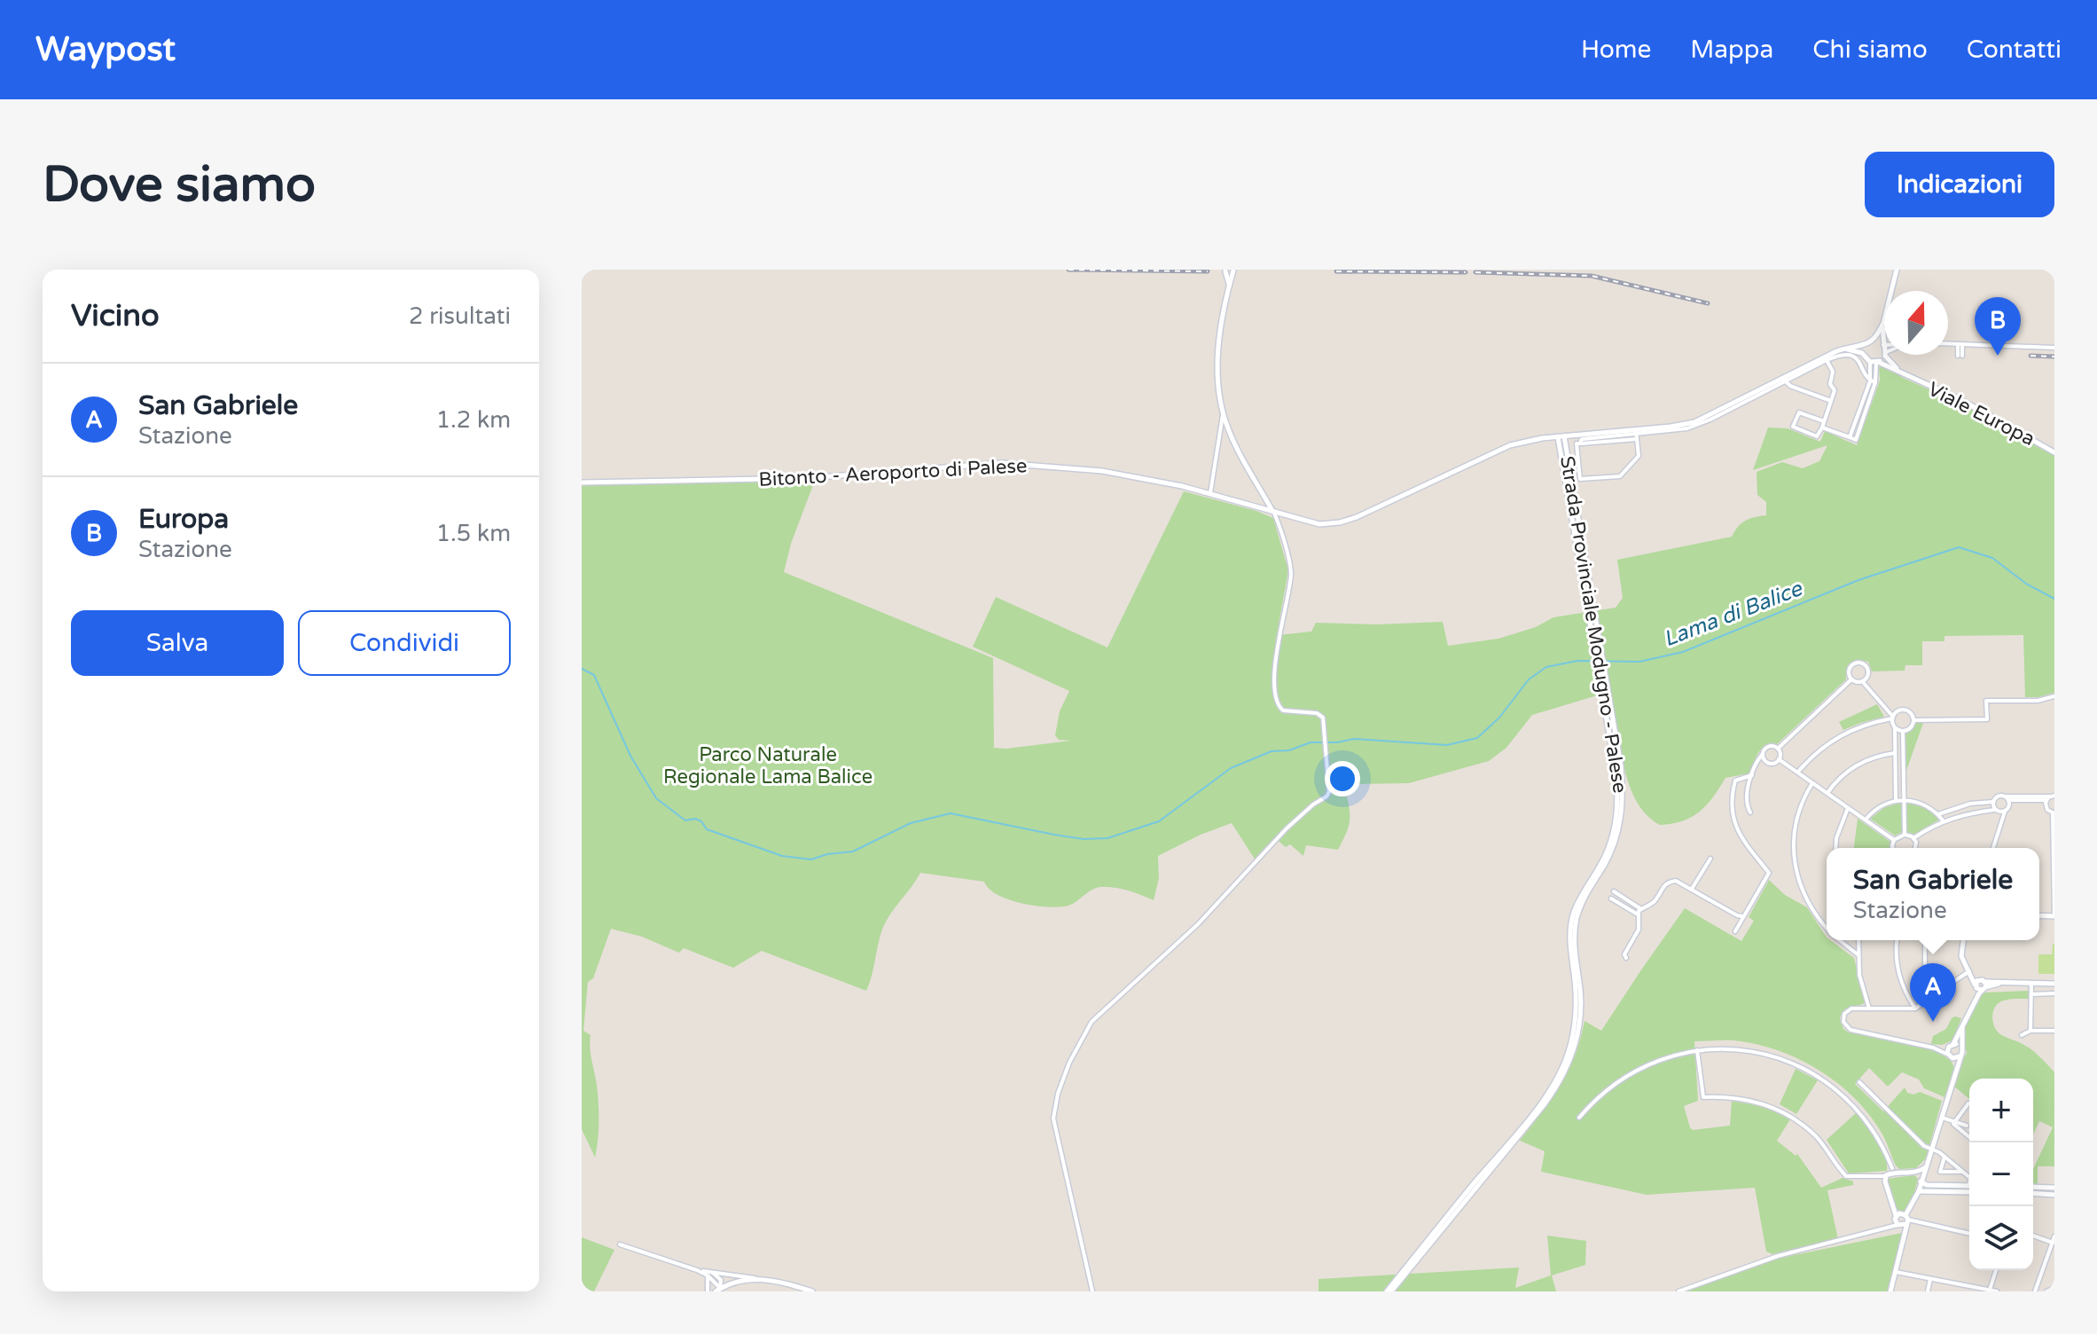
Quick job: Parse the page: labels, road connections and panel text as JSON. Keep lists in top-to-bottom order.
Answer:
{
  "streets": {
    "main road": ["Viale Europa", "Bitonto - Aeroporto di Palese", "Strada Provinciale Modugno - Palese"]
  },
  "crossings": [
    ["Bitonto - Aeroporto di Palese", "Strada Provinciale Modugno - Palese"]
  ],
  "water": ["Lama di Balice"],
  "parks": ["Parco Naturale Regionale Lama Balice"],
  "north": "top",
  "page": {
    "header": "Waypost",
    "nav": [
      "Home",
      "Mappa",
      "Chi siamo",
      "Contatti"
    ],
    "buttons": [
      "Indicazioni",
      ["Salva", "Condividi"]
    ],
    "title": "Dove siamo",
    "heading": ["Vicino", "2 risultati"],
    "pins": ["B", "A"],
    "list": [
      {
        "mark": "A",
        "name": "San Gabriele",
        "note": "Stazione",
        "value": "1.2 km"
      },
      {
        "mark": "B",
        "name": "Europa",
        "note": "Stazione",
        "value": "1.5 km"
      }
    ],
    "popup": ["San Gabriele", "Stazione"],
    "map_buttons": ["+", "−"]
  }
}
